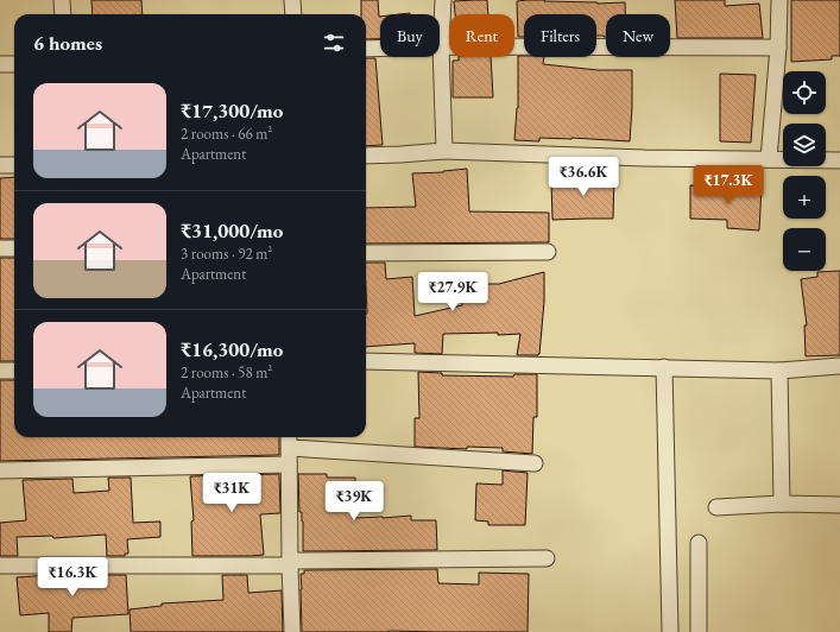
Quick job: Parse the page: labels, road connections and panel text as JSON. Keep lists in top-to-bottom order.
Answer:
{
  "page": {
    "chip": [
      "Buy",
      "Rent",
      "Filters",
      "New"
    ],
    "heading": "6 homes",
    "map_buttons": ["+", "−"],
    "list": [
      {
        "name": "₹17,300/mo",
        "note": "2 rooms · 66 m² · Apartment"
      },
      {
        "name": "₹31,000/mo",
        "note": "3 rooms · 92 m² · Apartment"
      },
      {
        "name": "₹16,300/mo",
        "note": "2 rooms · 58 m² · Apartment"
      }
    ],
    "price": [
      "₹36.6K",
      "₹17.3K",
      "₹27.9K",
      "₹31K",
      "₹39K",
      "₹16.3K"
    ]
  }
}
